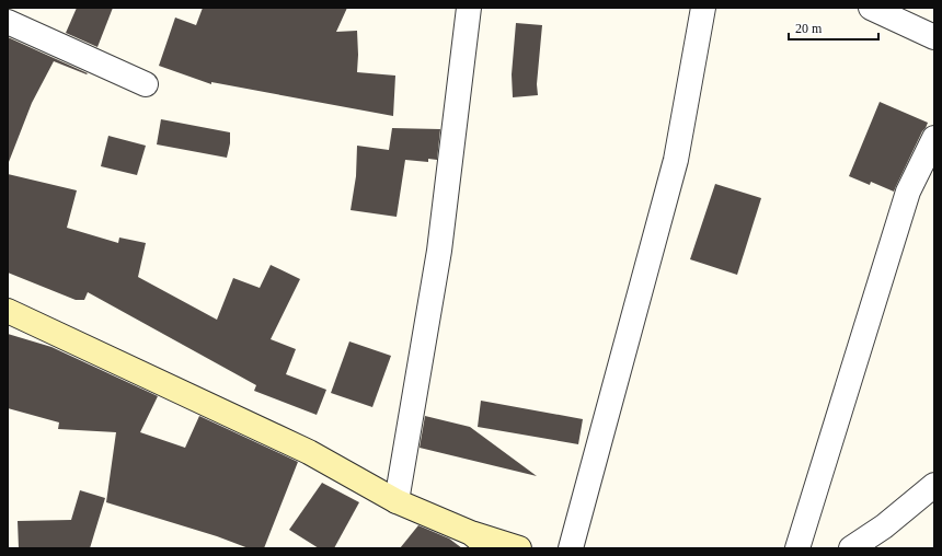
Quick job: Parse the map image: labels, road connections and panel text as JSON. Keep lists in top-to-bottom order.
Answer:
{
  "scale_bar": "20 m"
}
